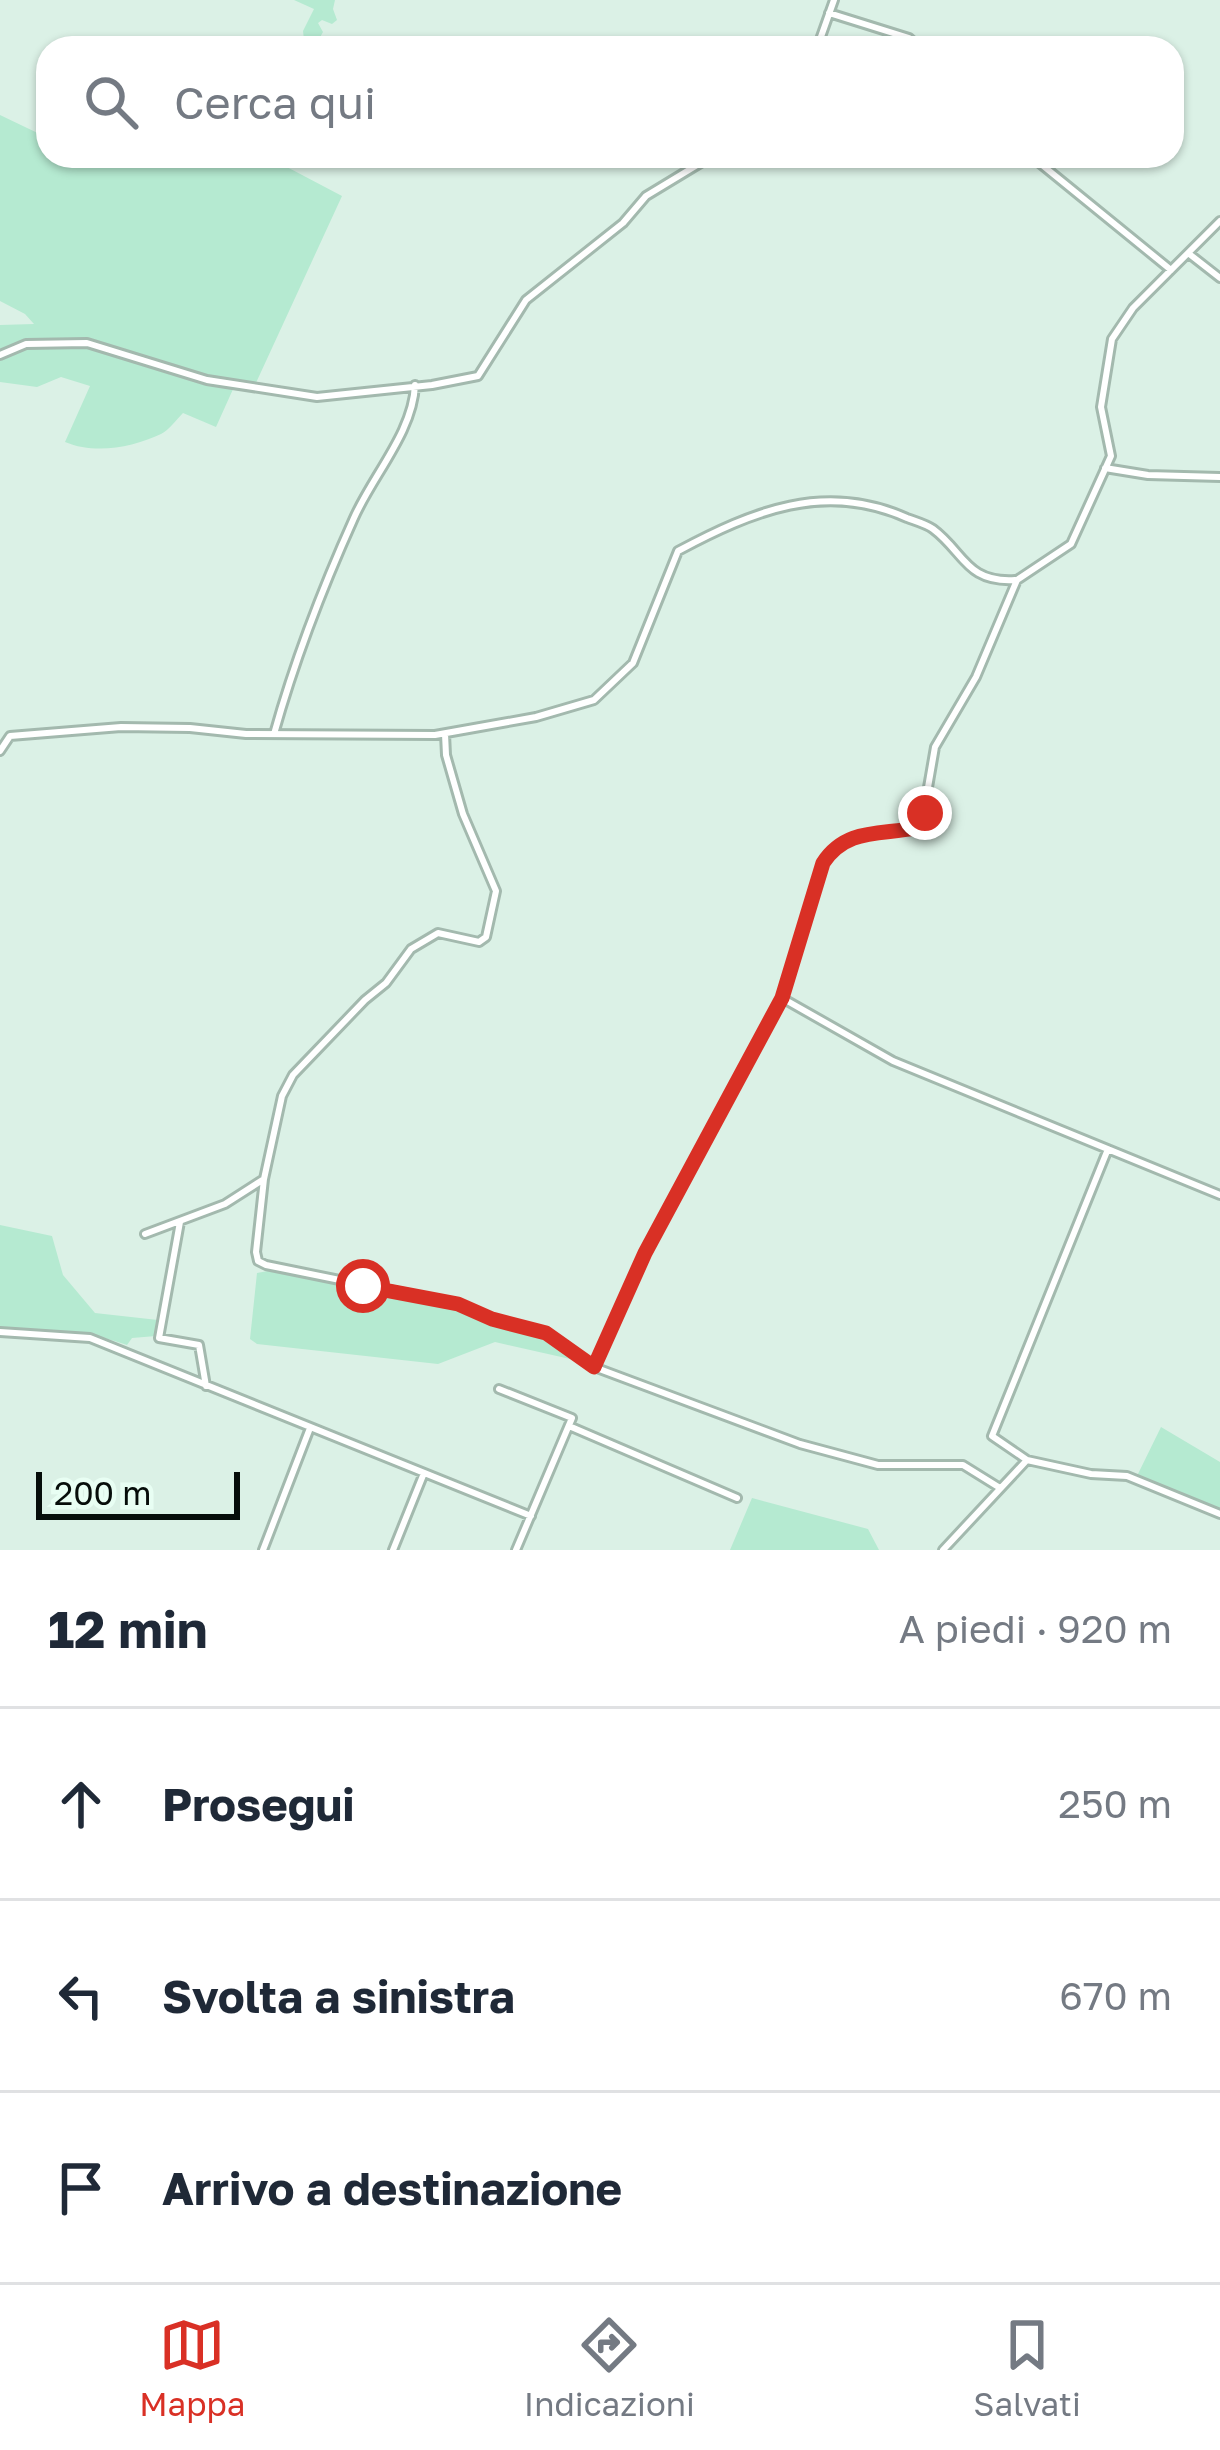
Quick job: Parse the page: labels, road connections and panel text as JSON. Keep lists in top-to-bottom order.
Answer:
{
  "scale_bar": "200 m",
  "page": {
    "search": "Cerca qui",
    "scale": "200 m",
    "heading": ["12 min", "A piedi · 920 m"],
    "list": [
      ["Prosegui", "250 m"],
      ["Svolta a sinistra", "670 m"],
      "Arrivo a destinazione"
    ],
    "nav": ["Mappa", "Indicazioni", "Salvati"]
  }
}
